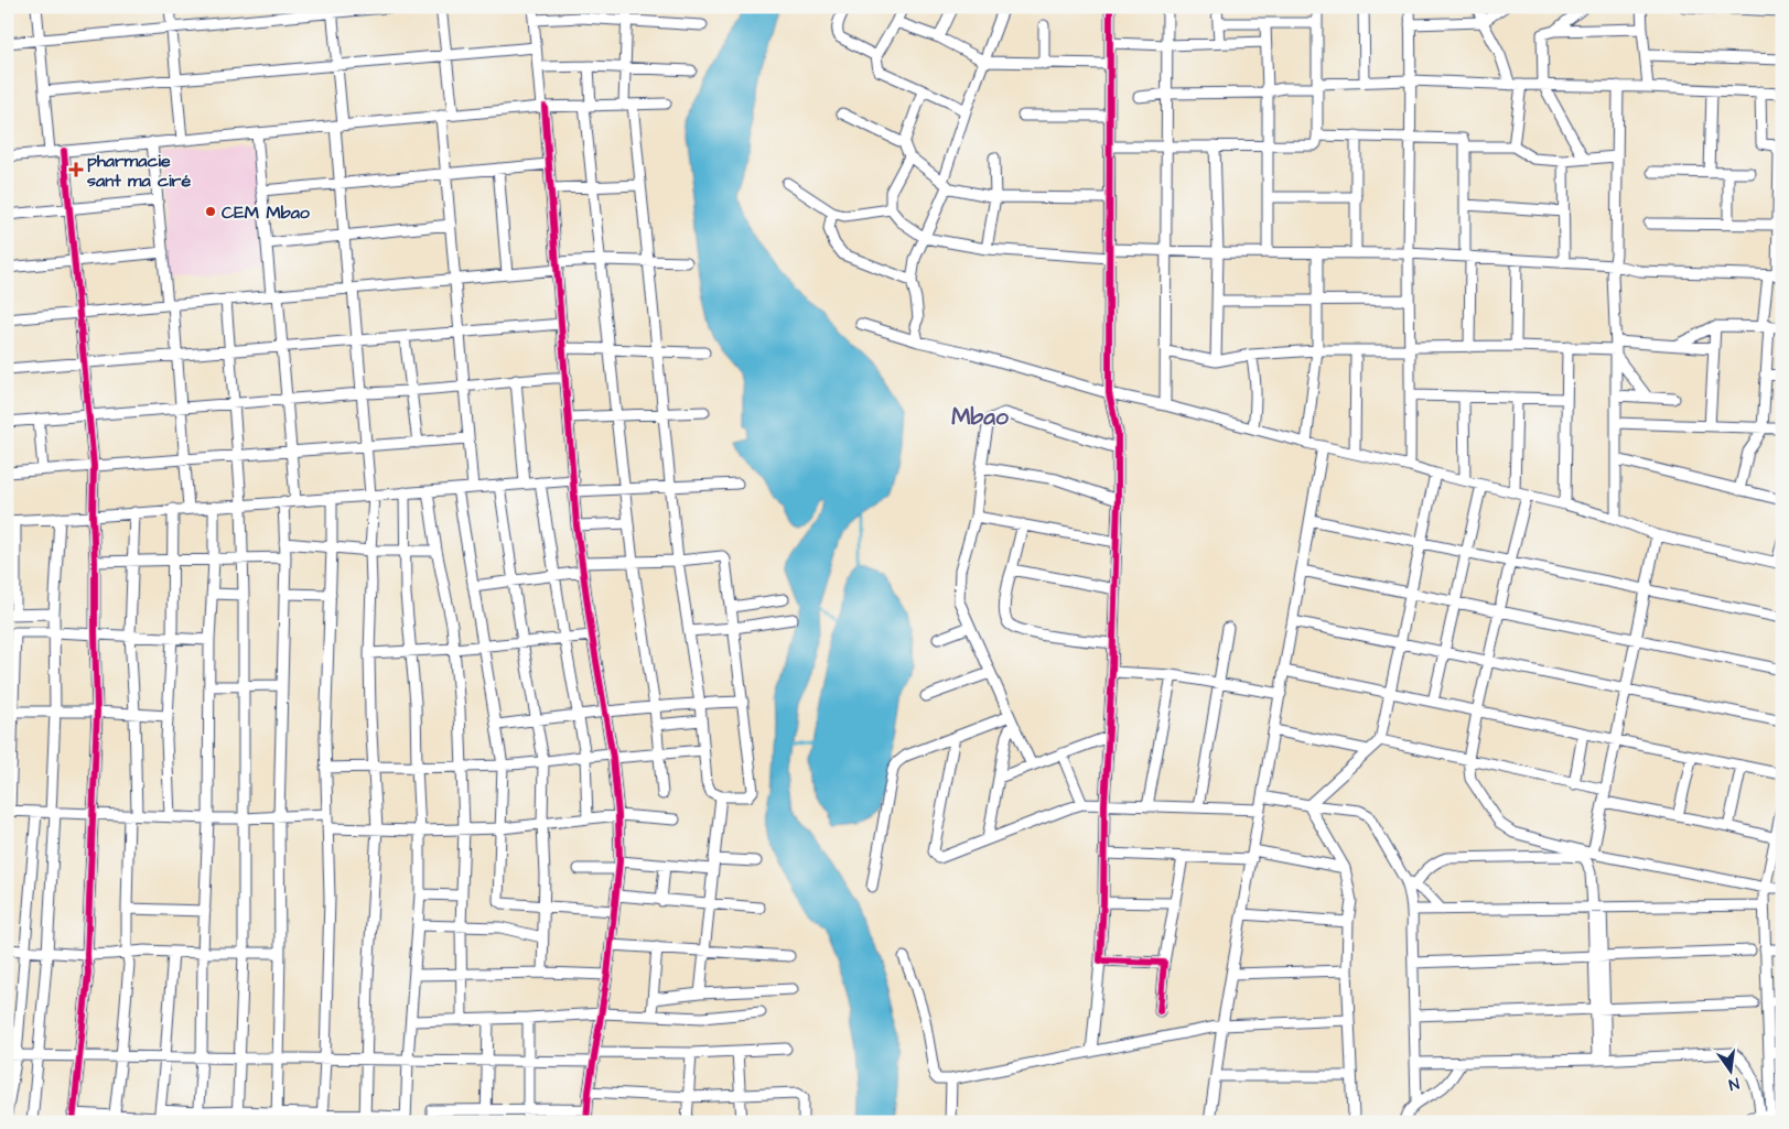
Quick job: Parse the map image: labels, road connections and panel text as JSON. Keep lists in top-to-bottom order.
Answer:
{
  "districts": ["Mbao"],
  "places": {
    "health": ["pharmacie sant ma ciré"],
    "other": ["CEM Mbao"]
  },
  "north": "bottom"
}
